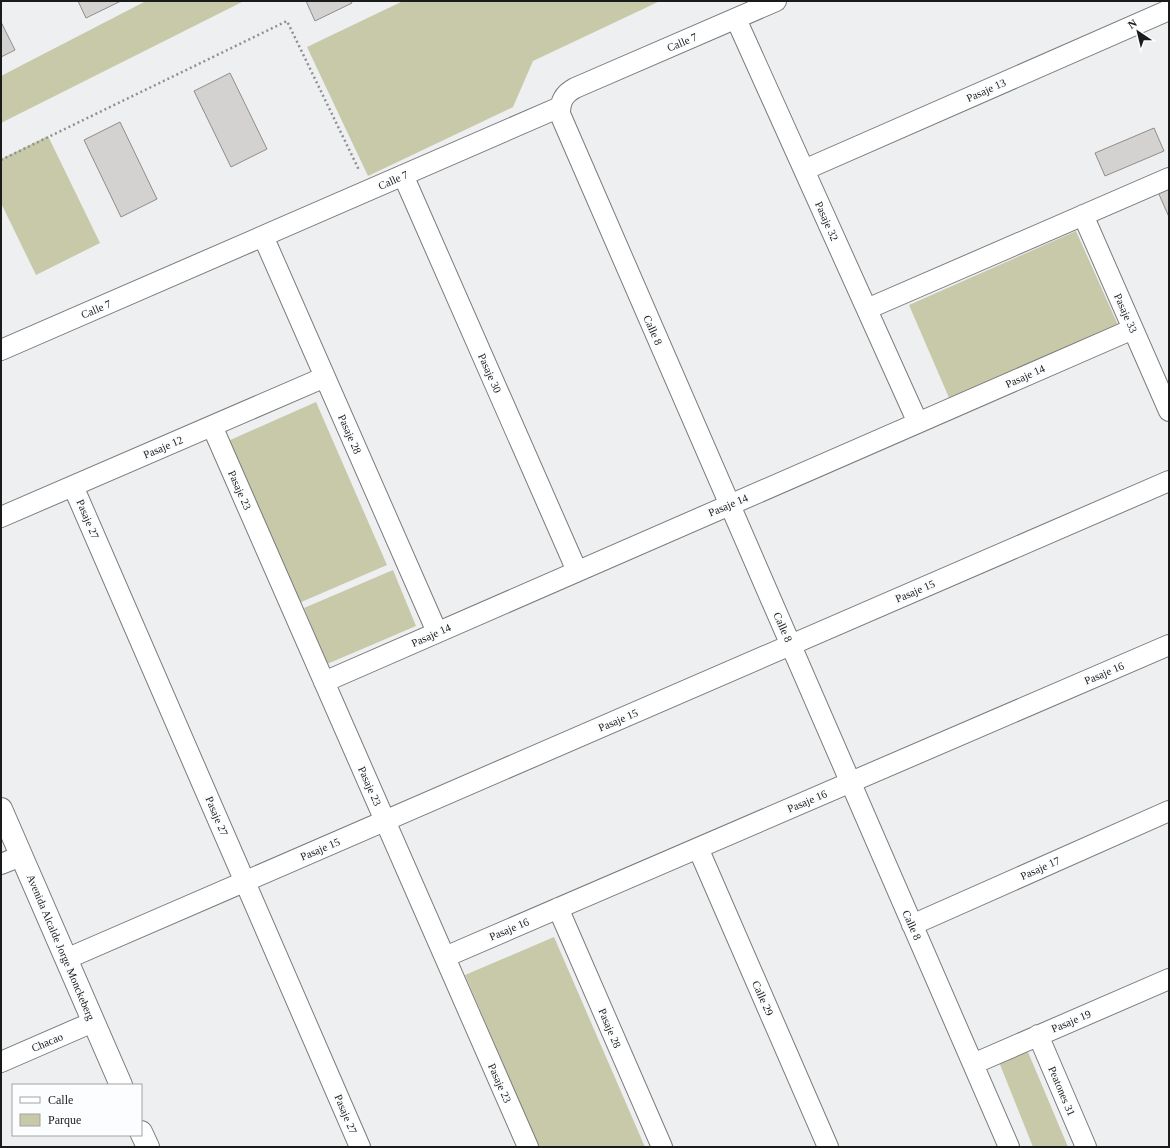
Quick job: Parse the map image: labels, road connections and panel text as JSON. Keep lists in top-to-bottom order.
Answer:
{
  "streets": {
    "main road": ["Avenida Alcalde Jorge Monckeberg"],
    "street": [
      "Calle 7",
      "Pasaje 13",
      "Pasaje 32",
      "Pasaje 33",
      "Calle 8",
      "Pasaje 30",
      "Pasaje 14",
      "Pasaje 28",
      "Pasaje 12",
      "Pasaje 23",
      "Pasaje 27",
      "Pasaje 15",
      "Pasaje 16",
      "Pasaje 17",
      "Calle 29",
      "Pasaje 19",
      "Chacao",
      "Peatones 31"
    ]
  },
  "crossings": [
    ["Calle 7", "Pasaje 32"],
    ["Calle 7", "Calle 8"],
    ["Calle 7", "Pasaje 30"],
    ["Calle 7", "Pasaje 28"],
    ["Pasaje 13", "Pasaje 32"],
    ["Pasaje 32", "Pasaje 14"],
    ["Pasaje 33", "Pasaje 14"],
    ["Calle 8", "Pasaje 14"],
    ["Calle 8", "Pasaje 15"],
    ["Calle 8", "Pasaje 16"],
    ["Calle 8", "Pasaje 17"],
    ["Calle 8", "Pasaje 19"],
    ["Pasaje 30", "Pasaje 14"],
    ["Pasaje 14", "Pasaje 28"],
    ["Pasaje 14", "Pasaje 23"],
    ["Pasaje 28", "Pasaje 12"],
    ["Pasaje 28", "Pasaje 16"],
    ["Pasaje 12", "Pasaje 23"],
    ["Pasaje 12", "Pasaje 27"],
    ["Pasaje 23", "Pasaje 15"],
    ["Pasaje 23", "Pasaje 16"],
    ["Pasaje 27", "Pasaje 15"],
    ["Pasaje 15", "Avenida Alcalde Jorge Monckeberg"],
    ["Pasaje 16", "Calle 29"],
    ["Avenida Alcalde Jorge Monckeberg", "Chacao"],
    ["Pasaje 19", "Peatones 31"]
  ],
  "legend": ["Calle", "Parque"],
  "north": "top left"
}
